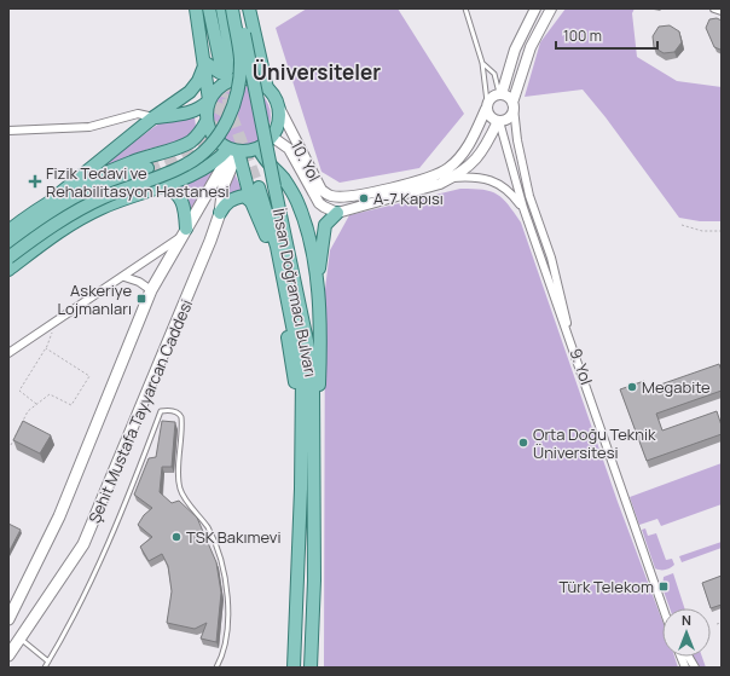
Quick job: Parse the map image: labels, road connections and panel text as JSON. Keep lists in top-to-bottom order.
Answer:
{
  "streets": {
    "main road": ["İhsan Doğramacı Bulvarı", "Şehit Mustafa Tayyarcan Caddesi"],
    "street": ["10. Yol", "9. Yol"]
  },
  "crossings": [
    ["10. Yol", "9. Yol"],
    ["10. Yol", "Şehit Mustafa Tayyarcan Caddesi"]
  ],
  "districts": ["Üniversiteler"],
  "places": {
    "health": ["Fizik Tedavi ve Rehabilitasyon Hastanesi"],
    "other": [
      "A-7 Kapısı",
      "Megabite",
      "Orta Doğu Teknik Üniversitesi",
      "TSK Bakımevi"
    ],
    "transit": ["Askeriye Lojmanları", "Türk Telekom"]
  },
  "scale_bar": "100 m",
  "north": "top"
}
